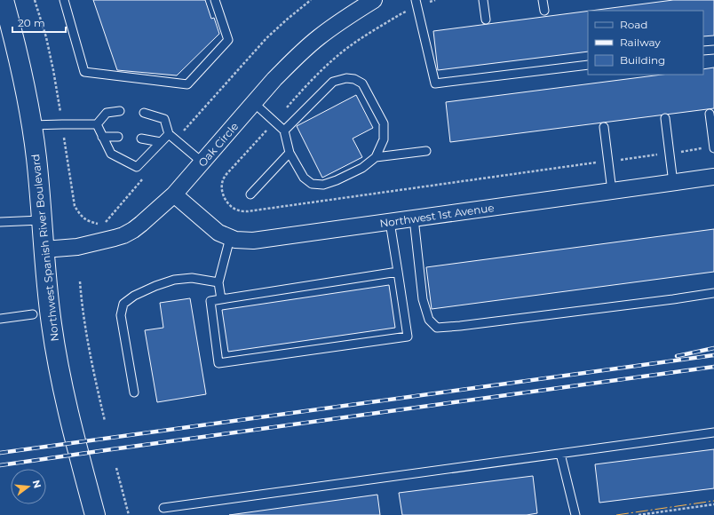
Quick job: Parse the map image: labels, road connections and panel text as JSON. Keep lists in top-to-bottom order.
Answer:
{
  "streets": {
    "main road": ["Northwest Spanish River Boulevard"],
    "street": ["Oak Circle", "Northwest 1st Avenue"]
  },
  "crossings": [
    ["Oak Circle", "Northwest 1st Avenue"],
    ["Oak Circle", "Northwest Spanish River Boulevard"]
  ],
  "legend": ["Road", "Railway", "Building"],
  "scale_bar": "20 m",
  "north": "right"
}
